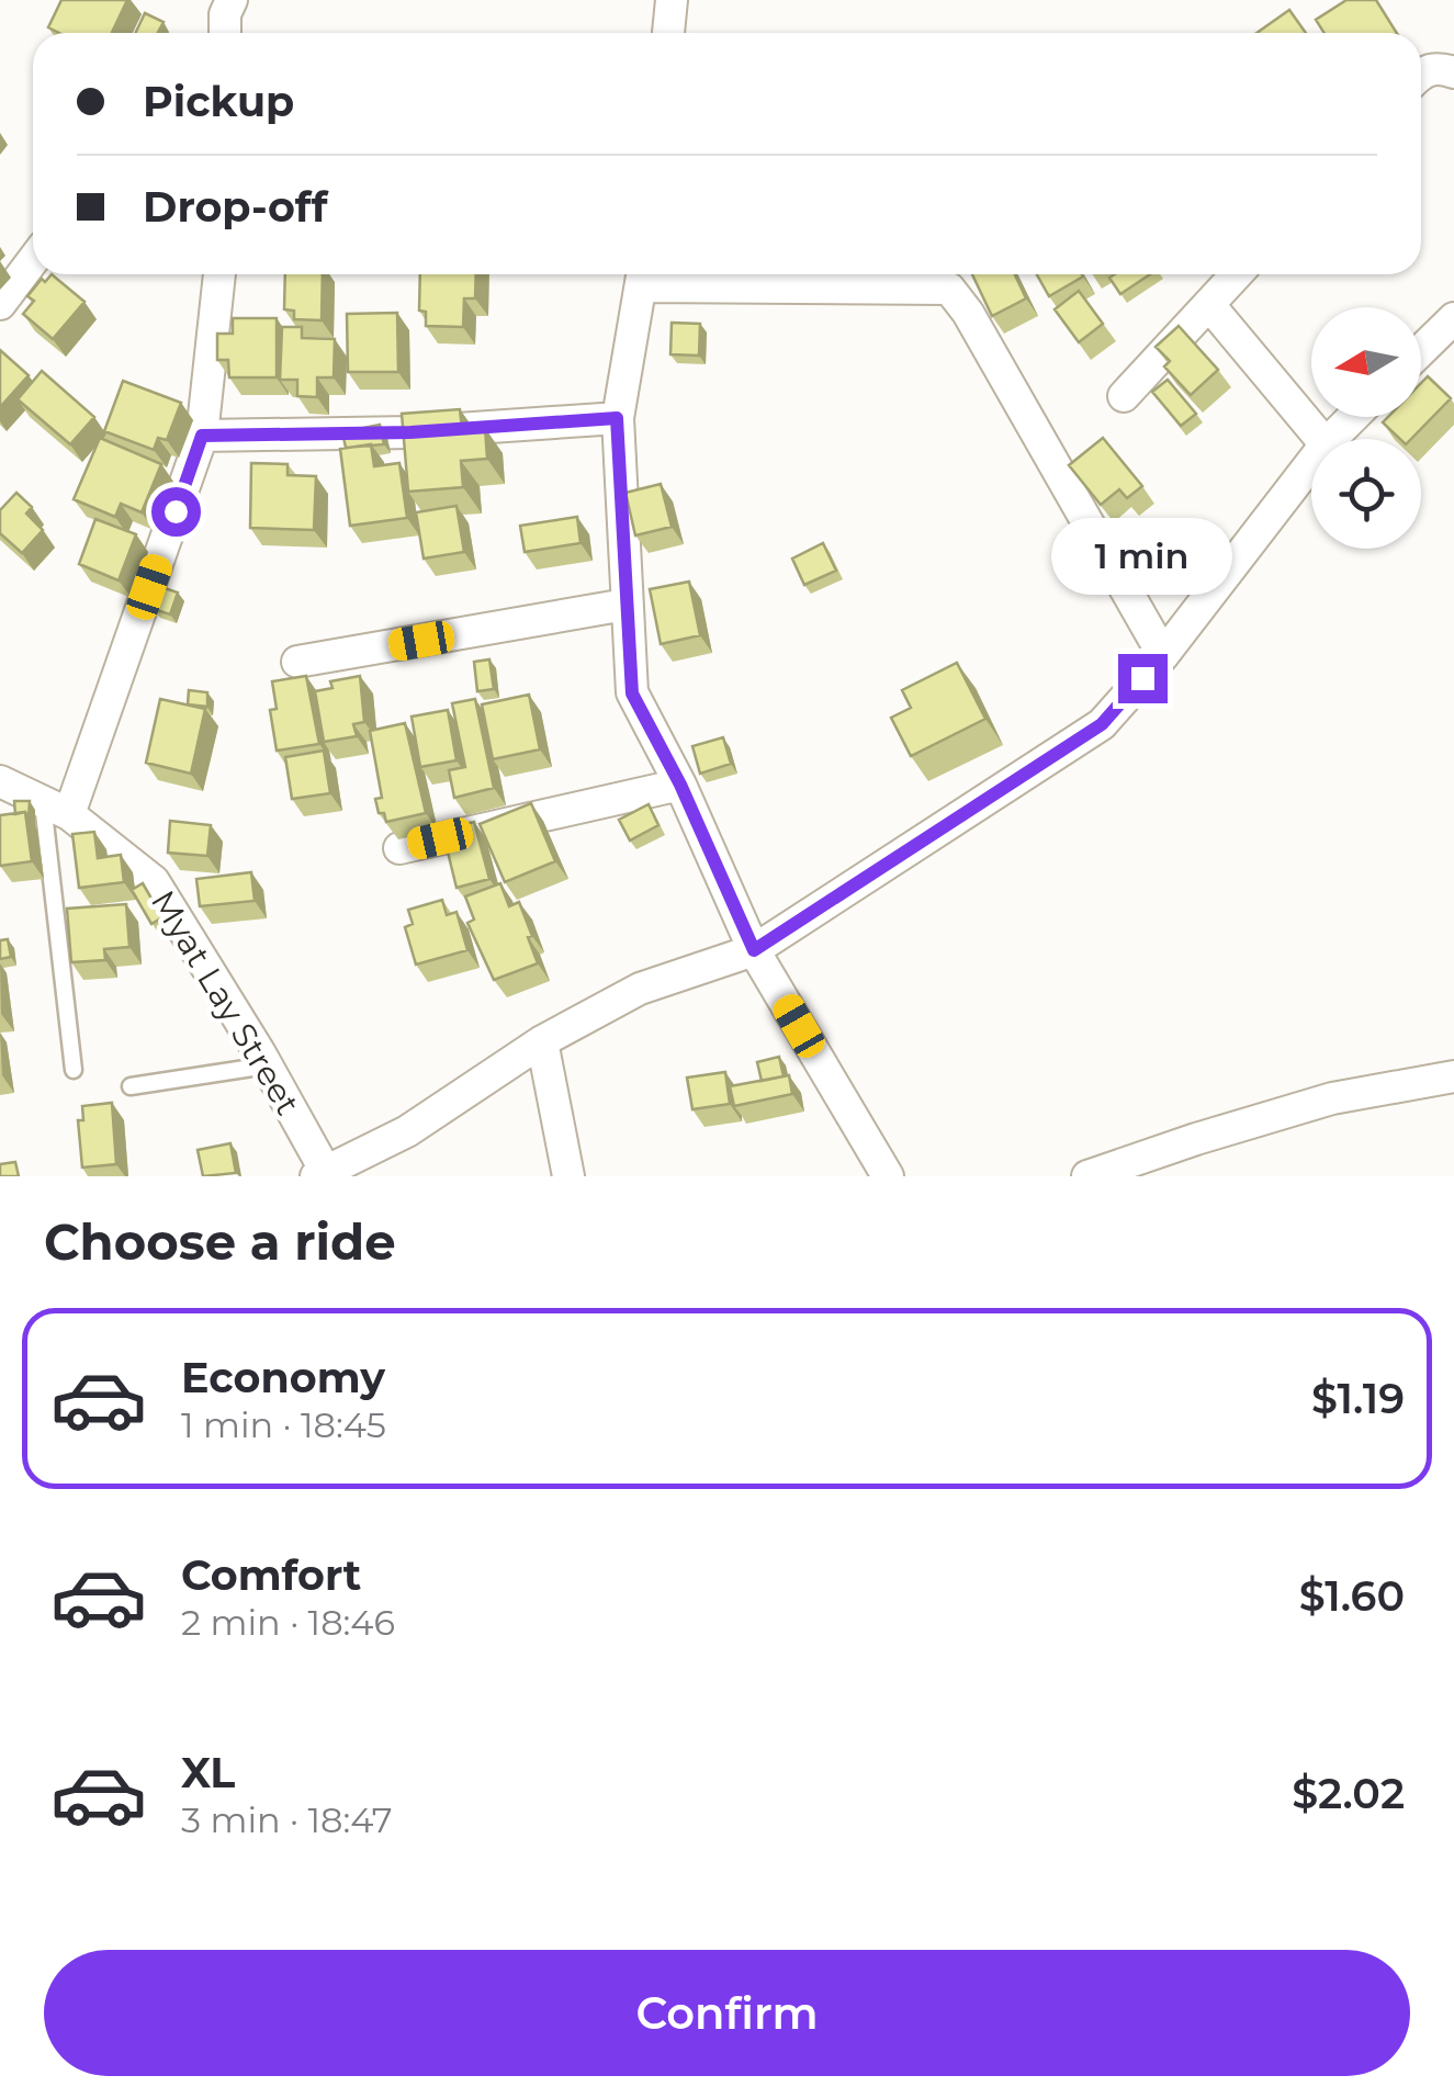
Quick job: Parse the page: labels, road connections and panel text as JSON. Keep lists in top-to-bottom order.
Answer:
{
  "streets": {
    "street": ["Myat Lay Street"]
  },
  "north": "left",
  "page": {
    "banner": ["Pickup", "Drop-off"],
    "bubble": "1 min",
    "heading": "Choose a ride",
    "list": [
      {
        "name": "Economy",
        "note": "1 min · 18:45",
        "value": "$1.19"
      },
      {
        "name": "Comfort",
        "note": "2 min · 18:46",
        "value": "$1.60"
      },
      {
        "name": "XL",
        "note": "3 min · 18:47",
        "value": "$2.02"
      }
    ],
    "buttons": "Confirm"
  }
}
